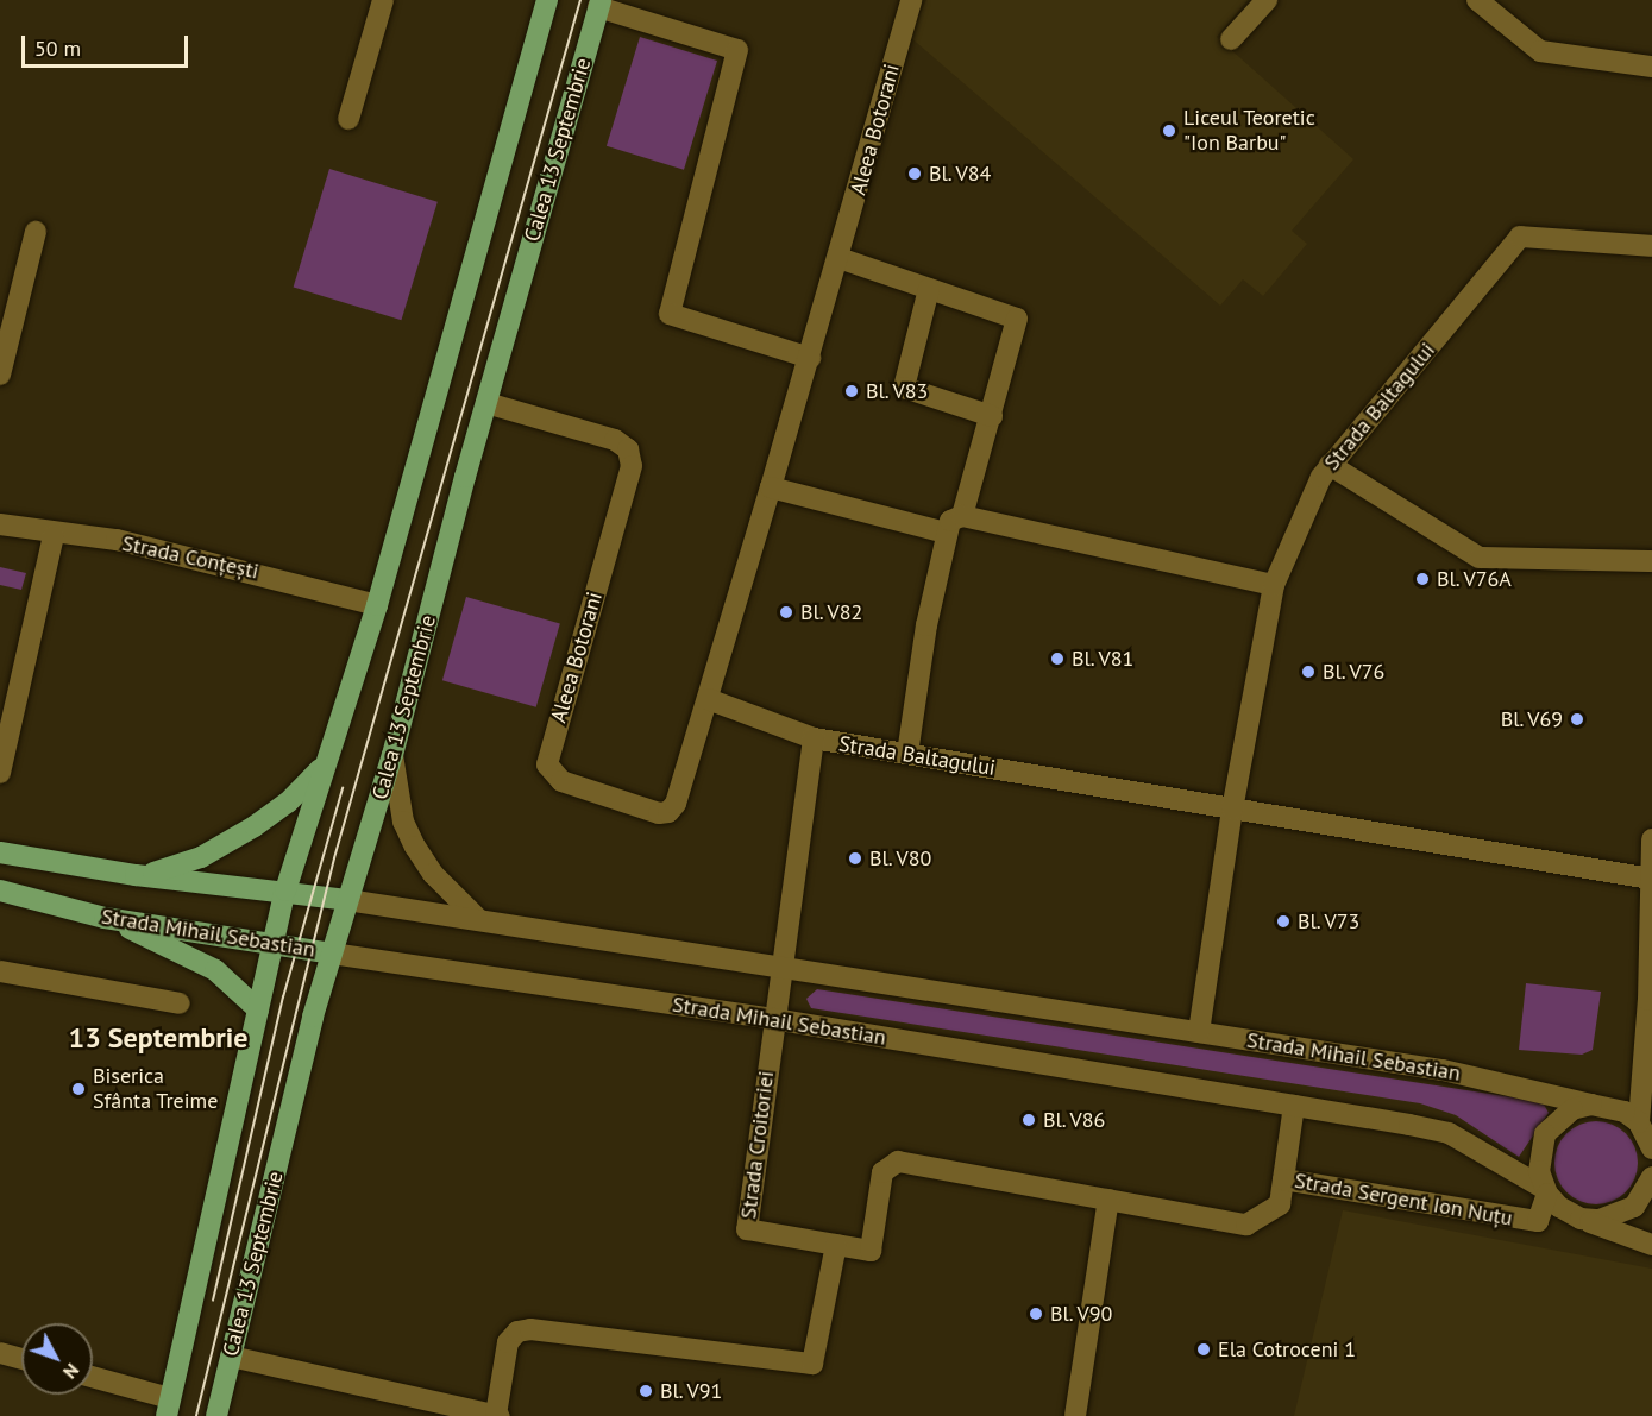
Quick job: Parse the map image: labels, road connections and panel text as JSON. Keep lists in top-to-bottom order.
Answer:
{
  "streets": {
    "main road": ["Calea 13 Septembrie", "Strada Mihail Sebastian"],
    "street": [
      "Aleea Botorani",
      "Strada Baltagului",
      "Strada Conțești",
      "Strada Croitoriei",
      "Strada Sergent Ion Nuțu"
    ]
  },
  "crossings": [
    ["Aleea Botorani", "Calea 13 Septembrie"],
    ["Calea 13 Septembrie", "Strada Mihail Sebastian"],
    ["Strada Baltagului", "Strada Mihail Sebastian"],
    ["Strada Mihail Sebastian", "Strada Croitoriei"],
    ["Strada Mihail Sebastian", "Strada Sergent Ion Nuțu"]
  ],
  "districts": ["13 Septembrie"],
  "places": [
    "Liceul Teoretic \"Ion Barbu\"",
    "Bl. V84",
    "Bl. V83",
    "Bl. V76A",
    "Bl. V82",
    "Bl. V81",
    "Bl. V76",
    "Bl. V69",
    "Bl. V80",
    "Bl. V73",
    "Biserica Sfânta Treime",
    "Bl. V86",
    "Bl. V90",
    "Ela Cotroceni 1",
    "Bl. V91"
  ],
  "scale_bar": "50 m",
  "north": "bottom right"
}
